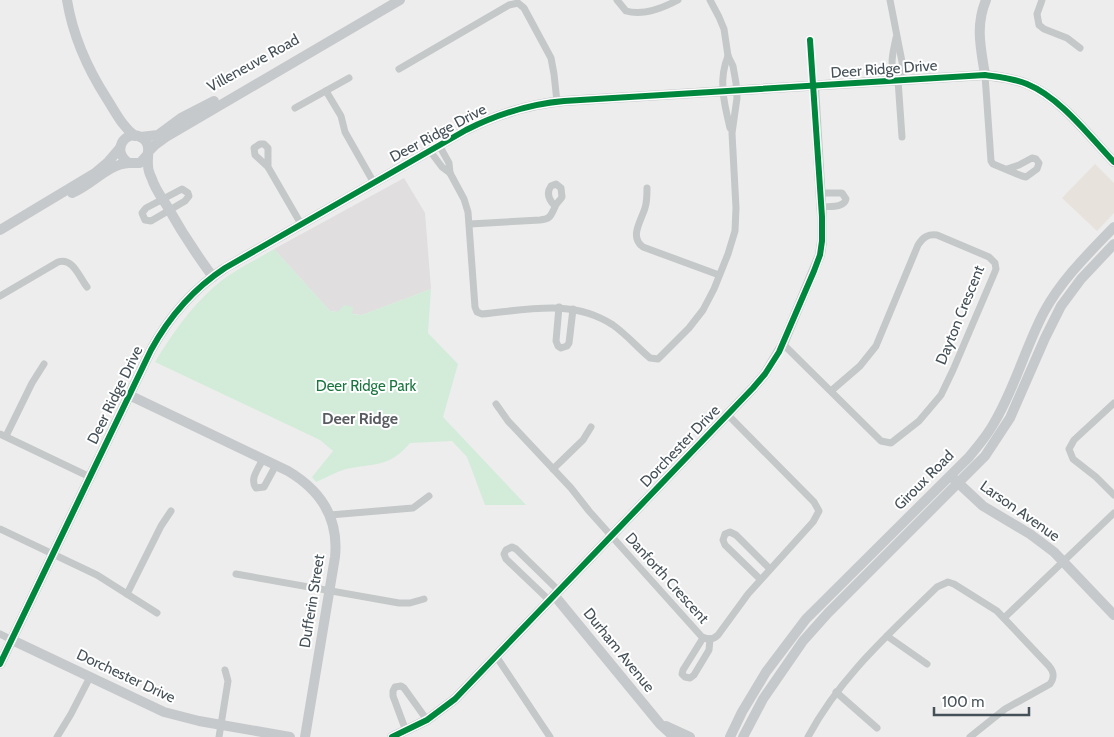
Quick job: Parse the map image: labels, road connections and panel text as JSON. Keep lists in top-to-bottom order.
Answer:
{
  "streets": {
    "street": [
      "Villeneuve Road",
      "Deer Ridge Drive",
      "Dayton Crescent",
      "Dorchester Drive",
      "Giroux Road",
      "Larson Avenue",
      "Danforth Crescent",
      "Dufferin Street",
      "Durham Avenue"
    ]
  },
  "crossings": [
    ["Deer Ridge Drive", "Dorchester Drive"],
    ["Deer Ridge Drive", "Dufferin Street"],
    ["Dayton Crescent", "Dorchester Drive"],
    ["Dorchester Drive", "Danforth Crescent"],
    ["Dorchester Drive", "Durham Avenue"],
    ["Giroux Road", "Larson Avenue"]
  ],
  "districts": ["Deer Ridge"],
  "parks": ["Deer Ridge Park"],
  "scale_bar": "100 m"
}
